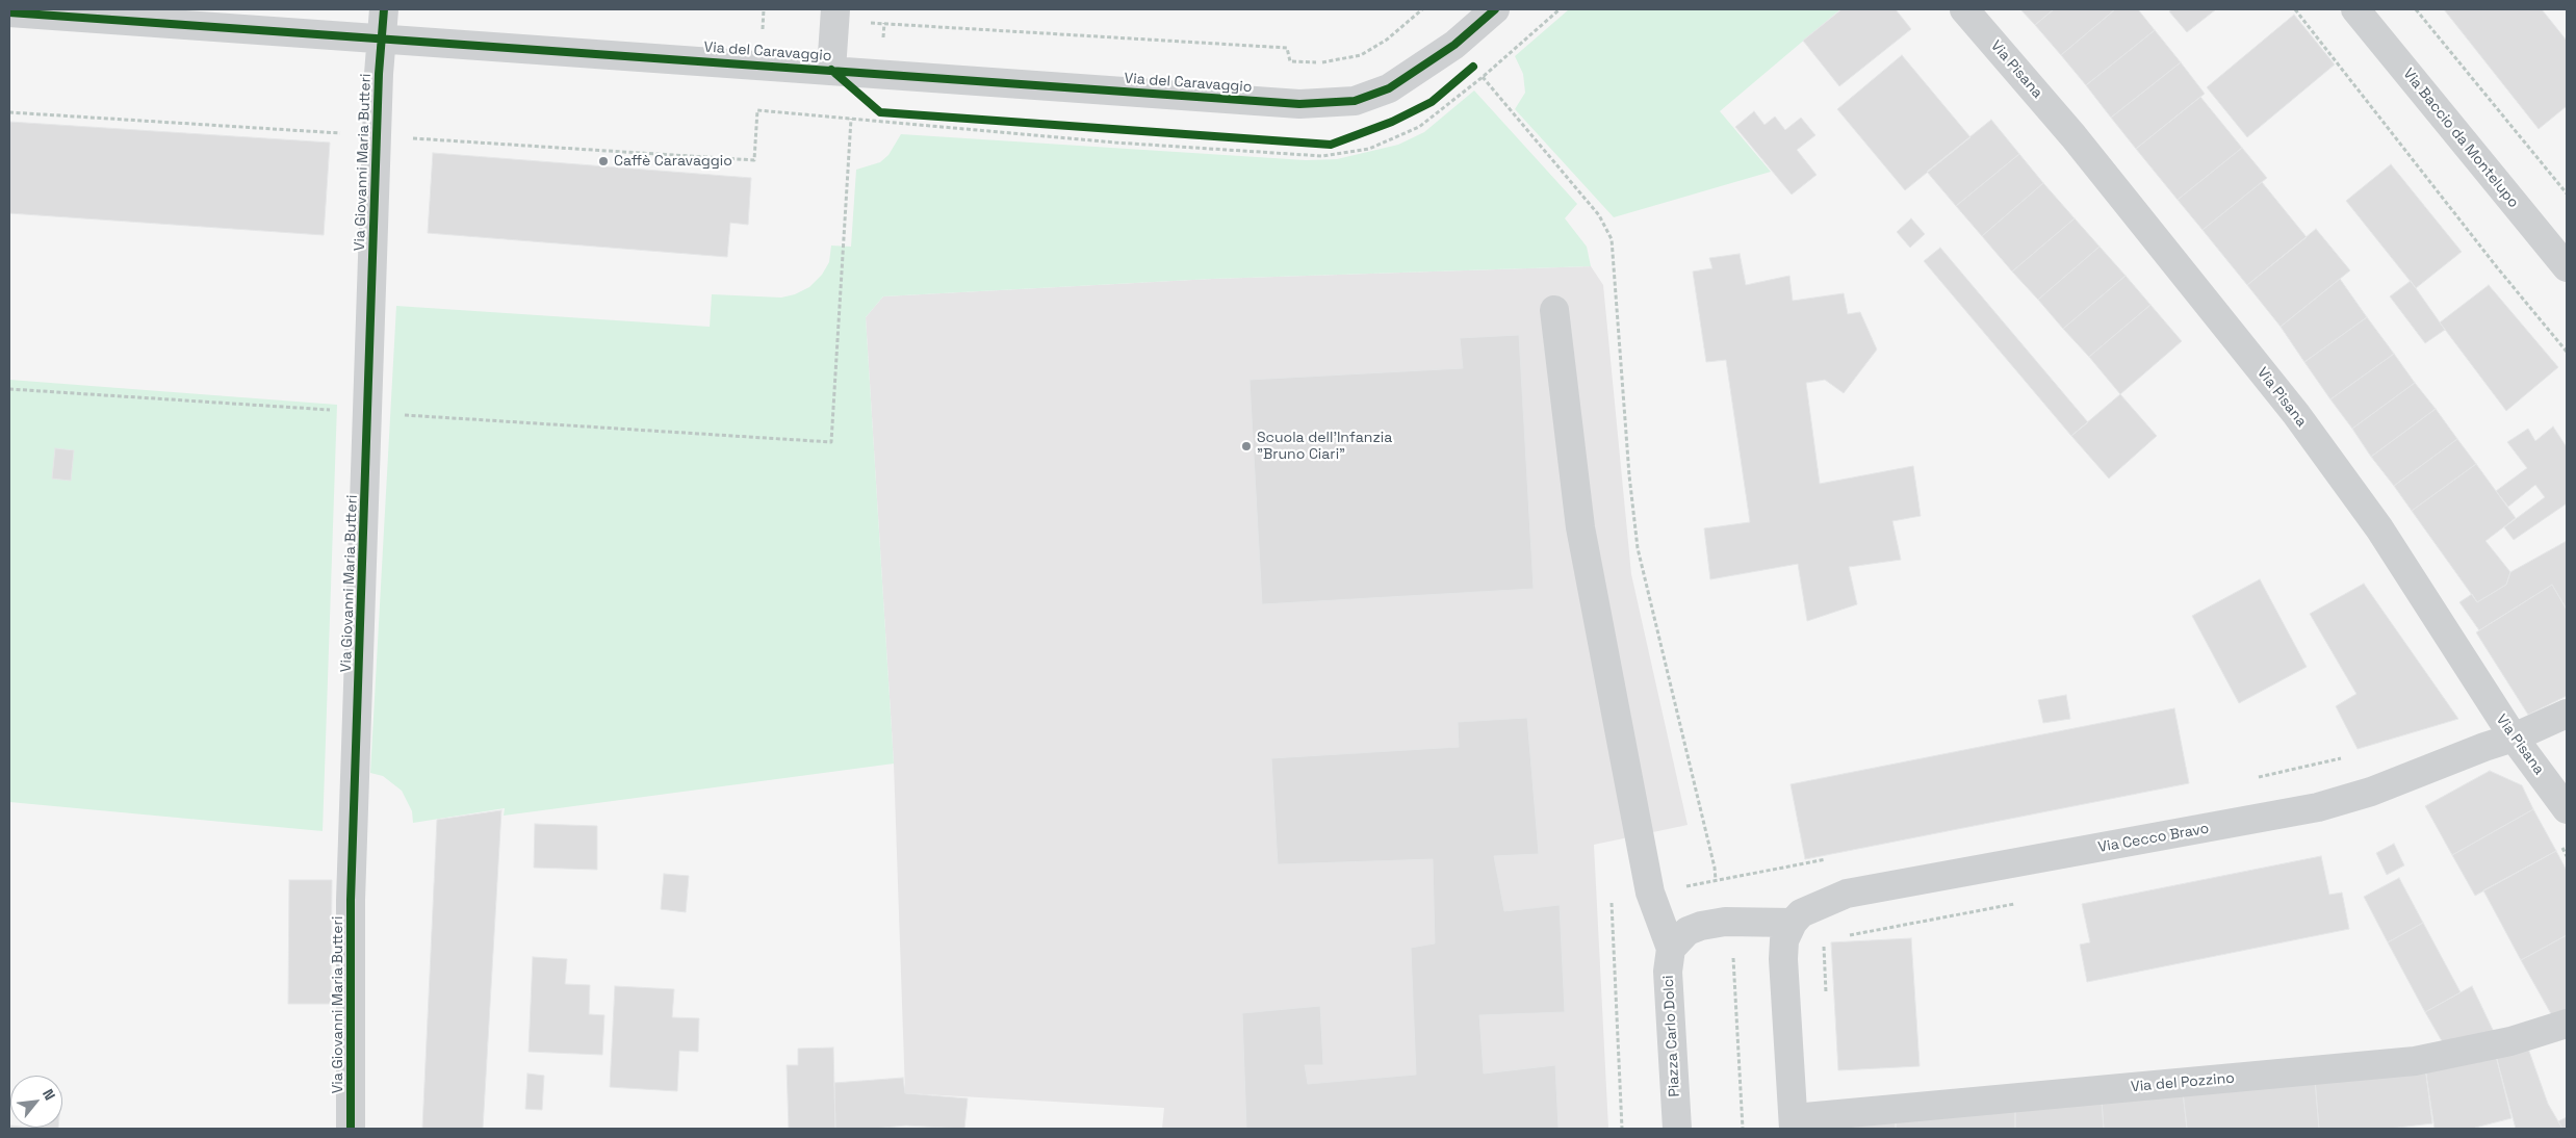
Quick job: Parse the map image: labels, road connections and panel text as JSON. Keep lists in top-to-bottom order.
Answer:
{
  "streets": {
    "street": [
      "Via del Caravaggio",
      "Via Pisana",
      "Via Baccio da Montelupo",
      "Via Giovanni Maria Butteri",
      "Via Cecco Bravo",
      "Piazza Carlo Dolci",
      "Via del Pozzino"
    ]
  },
  "crossings": [
    ["Via del Caravaggio", "Via Giovanni Maria Butteri"],
    ["Via Pisana", "Via Cecco Bravo"],
    ["Via Cecco Bravo", "Via del Pozzino"]
  ],
  "places": ["Caffè Caravaggio", "Scuola dell'Infanzia \"Bruno Ciari\""],
  "north": "top right"
}
